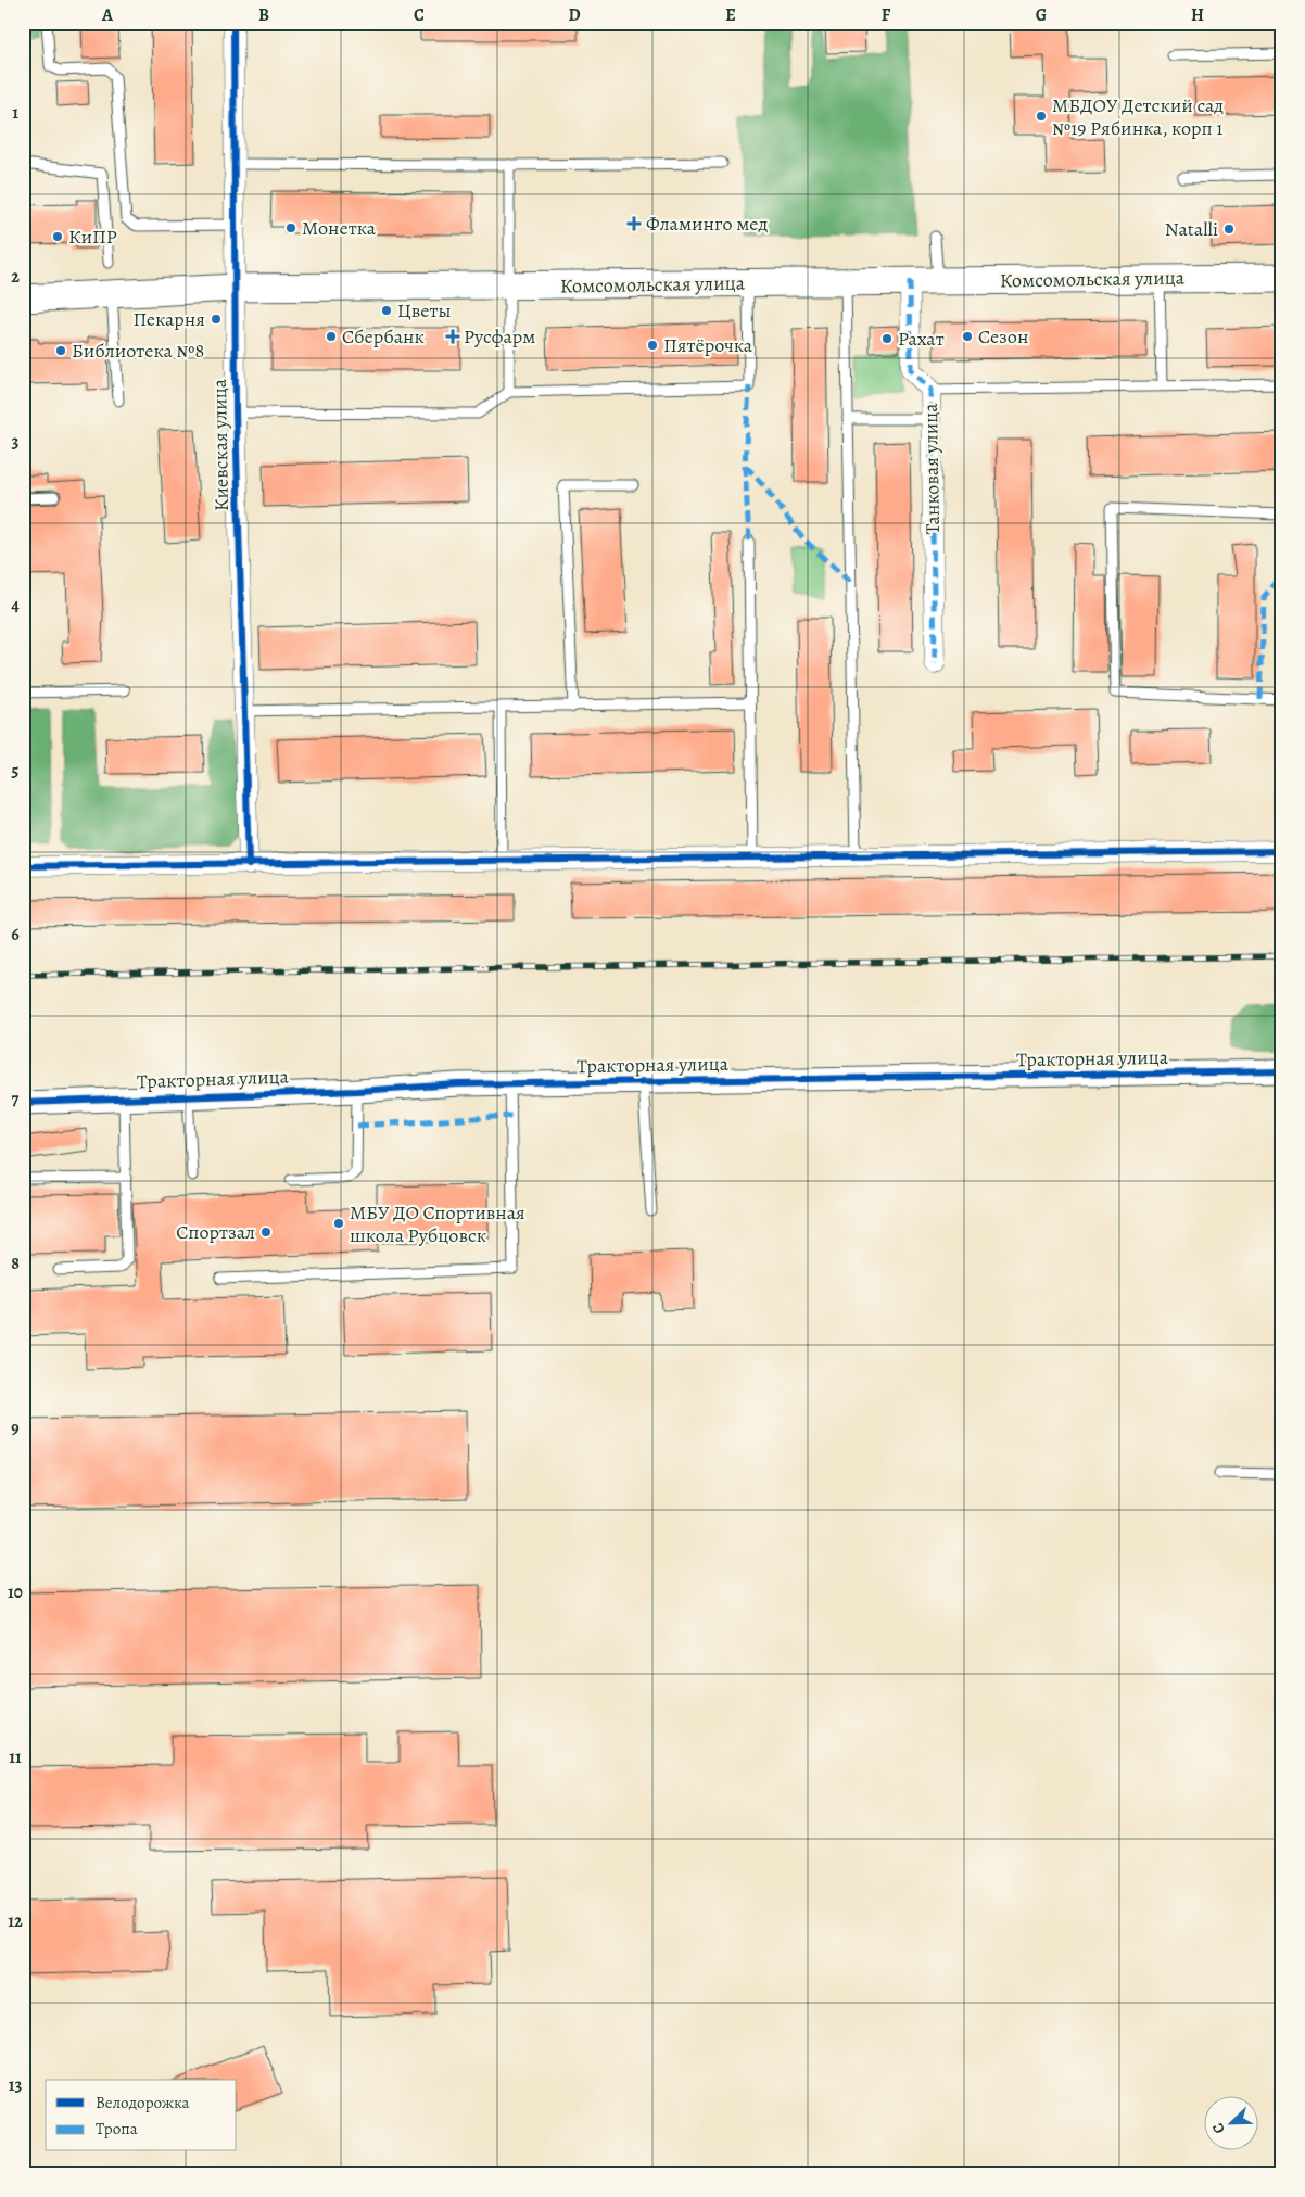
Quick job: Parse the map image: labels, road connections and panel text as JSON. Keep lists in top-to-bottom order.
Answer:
{
  "streets": {
    "main road": ["Комсомольская улица"],
    "street": ["Киевская улица", "Танковая улица", "Тракторная улица"]
  },
  "crossings": [
    ["Комсомольская улица", "Киевская улица"],
    ["Комсомольская улица", "Танковая улица"]
  ],
  "places": {
    "other": [
      "МБДОУ Детский сад №19 Рябинка, корп 1",
      "Монетка",
      "Natalli",
      "КиПР",
      "Цветы",
      "Пекарня",
      "Сбербанк",
      "Сезон",
      "Рахат",
      "Пятёрочка",
      "Библиотека №8",
      "МБУ ДО Спортивная школа Рубцовск",
      "Спортзал"
    ],
    "health": ["Фламинго мед", "Русфарм"]
  },
  "legend": ["Велодорожка", "Тропа"],
  "north": "bottom left",
  "grid": {
    "columns": [
      "A",
      "B",
      "C",
      "D",
      "E",
      "F",
      "G",
      "H"
    ],
    "rows": [
      "1",
      "2",
      "3",
      "4",
      "5",
      "6",
      "7",
      "8",
      "9",
      "10",
      "11",
      "12",
      "13"
    ]
  }
}
